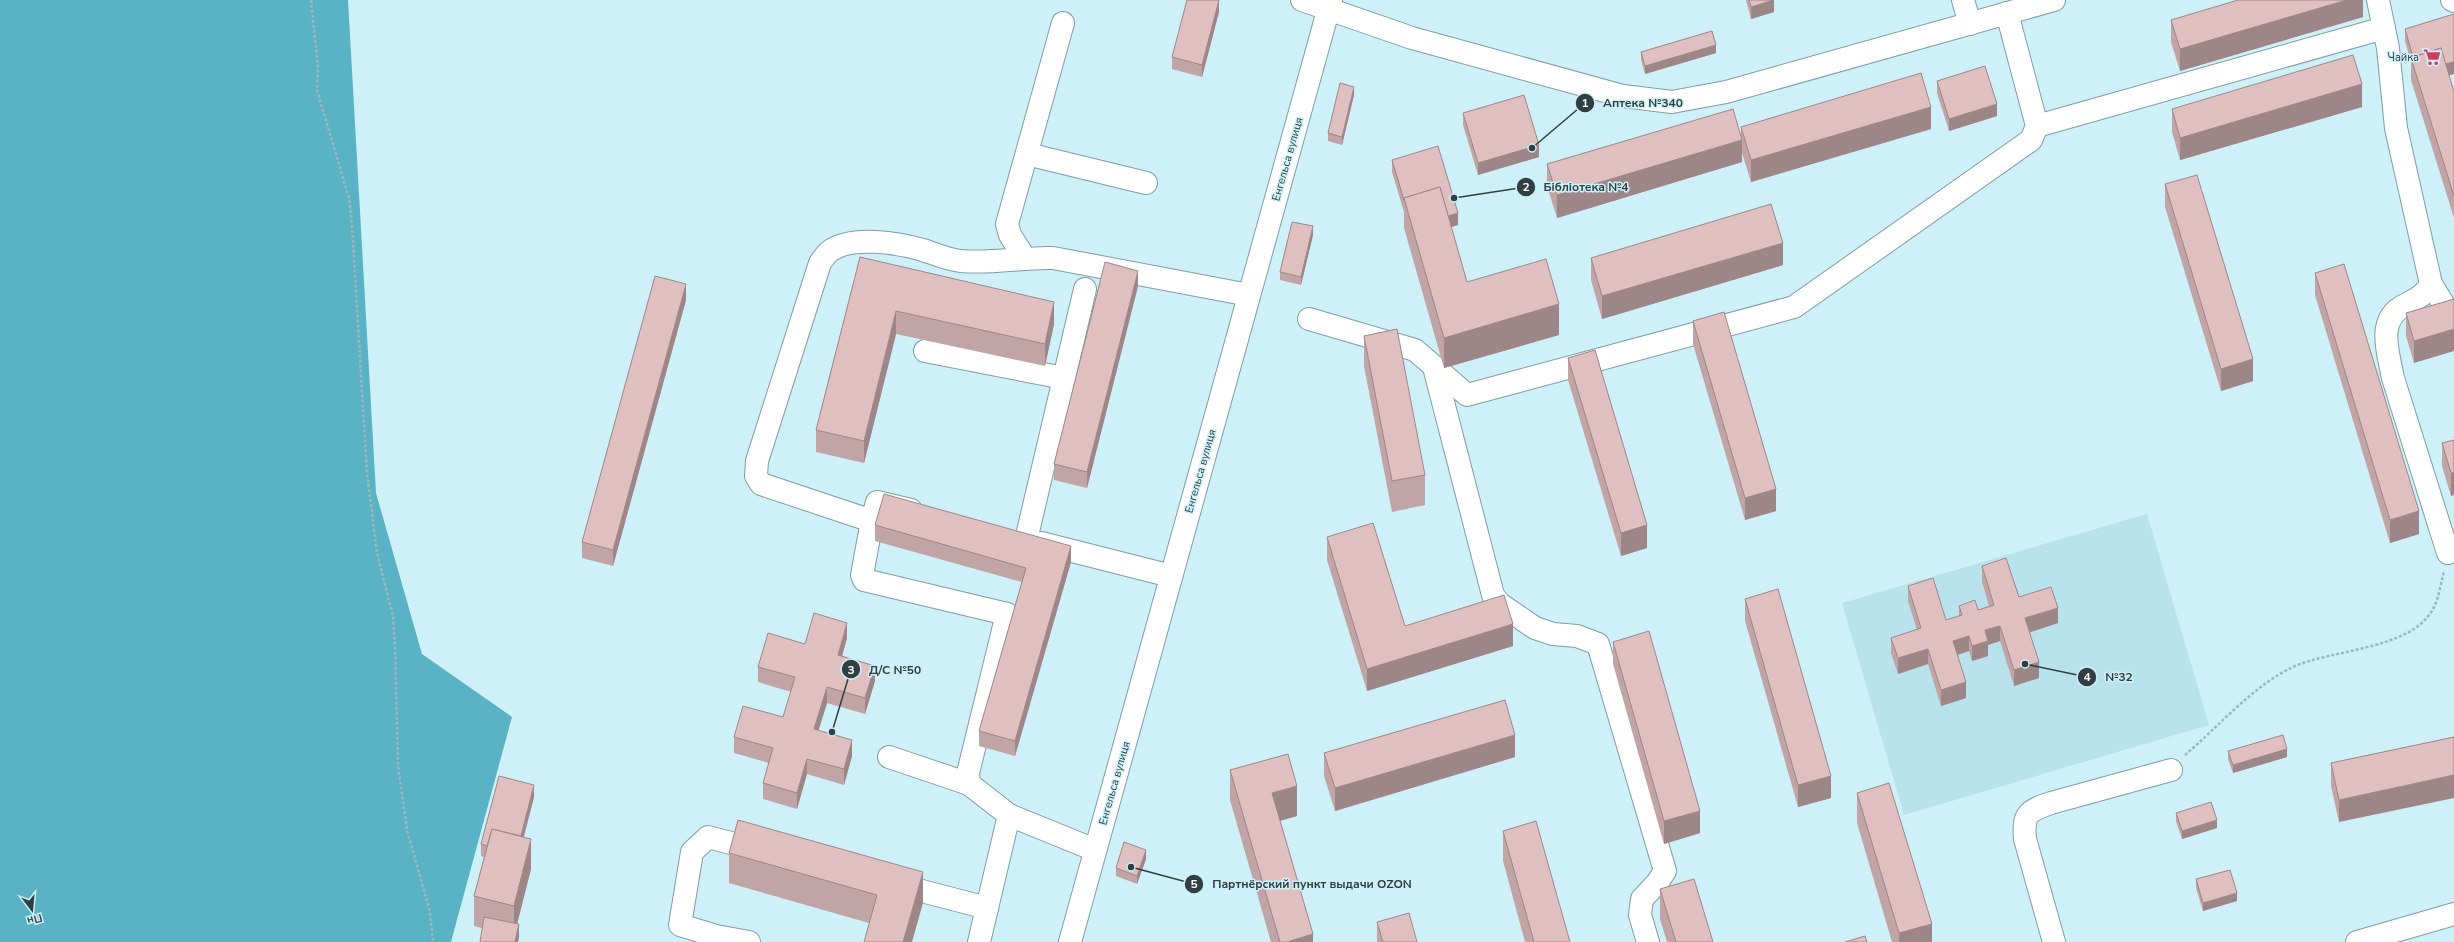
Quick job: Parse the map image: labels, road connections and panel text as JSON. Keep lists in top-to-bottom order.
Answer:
{
  "streets": {
    "street": ["Енгельса вулиця"]
  },
  "places": {
    "supermarket": ["Чайка"],
    "other": [
      "Аптека №340",
      "Бібліотека №4",
      "№32",
      "Д/С №50",
      "Партнёрский пункт выдачи OZON"
    ]
  },
  "north": "bottom"
}
